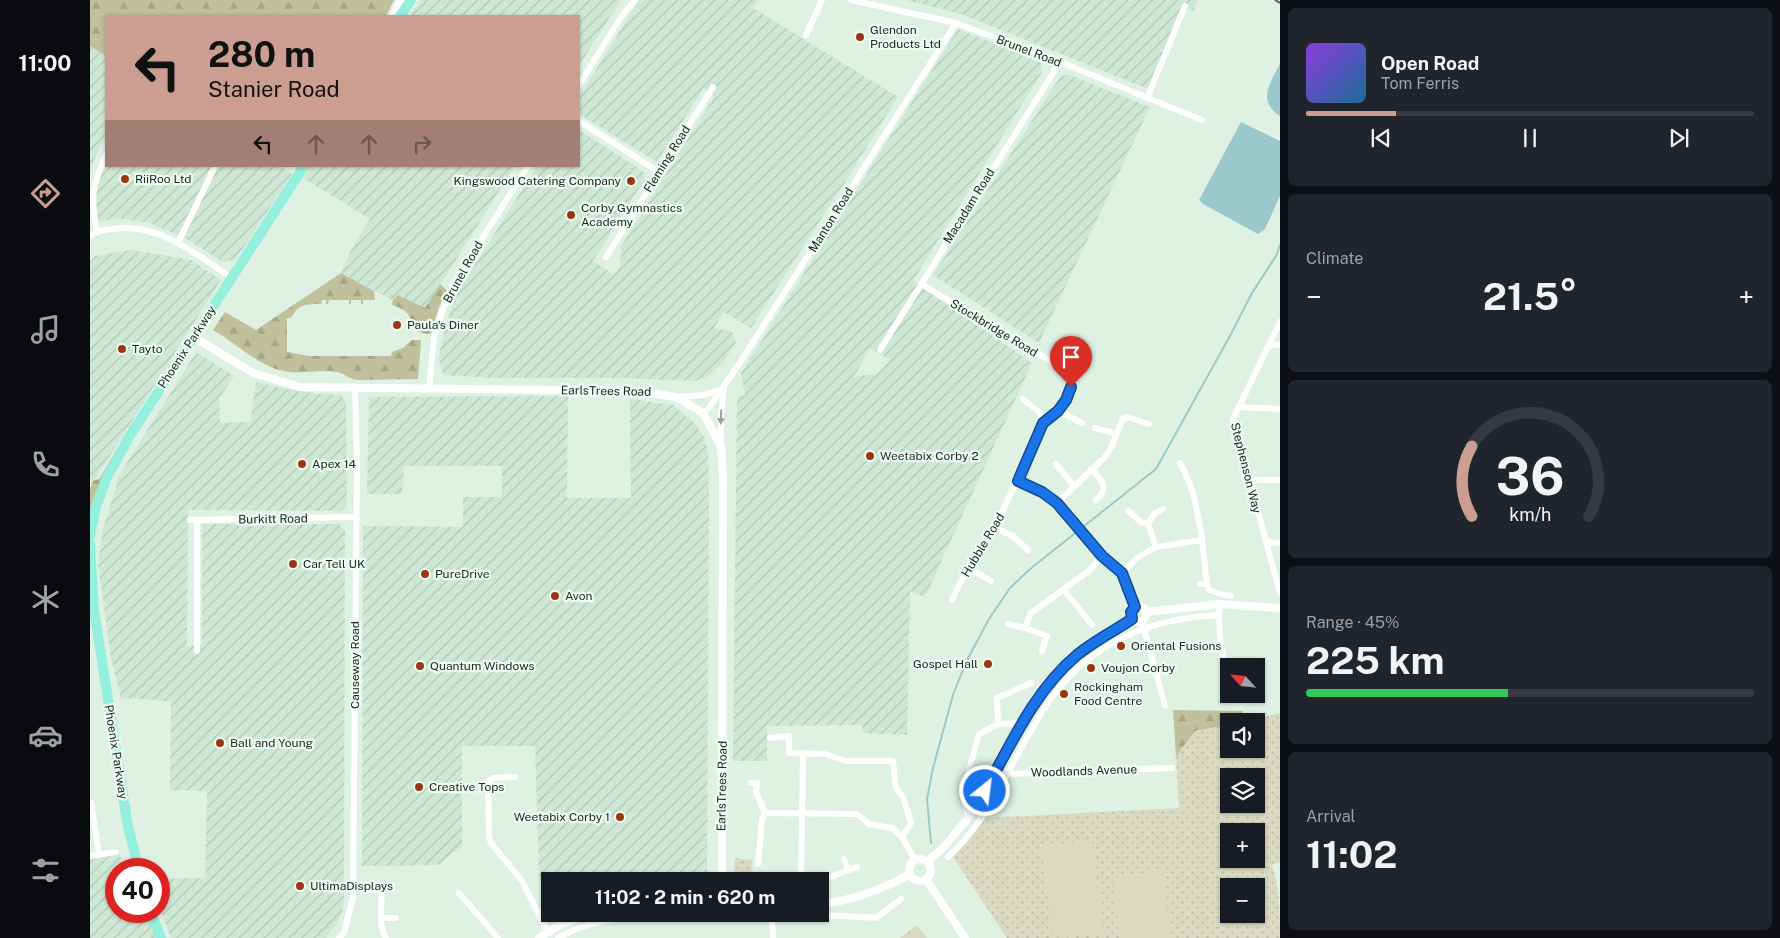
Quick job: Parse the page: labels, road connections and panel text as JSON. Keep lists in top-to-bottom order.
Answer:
{
  "streets": {
    "main road": ["Phoenix Parkway"],
    "street": [
      "Brunel Road",
      "Fleming Road",
      "Macadam Road",
      "Manton Road",
      "Stockbridge Road",
      "EarlsTrees Road",
      "Stephenson Way",
      "Burkitt Road",
      "Hubble Road",
      "Causeway Road",
      "Woodlands Avenue"
    ]
  },
  "crossings": [
    ["Brunel Road", "Macadam Road"],
    ["Brunel Road", "Manton Road"],
    ["Brunel Road", "EarlsTrees Road"],
    ["Macadam Road", "Stockbridge Road"],
    ["Manton Road", "EarlsTrees Road"],
    ["Phoenix Parkway", "EarlsTrees Road"],
    ["EarlsTrees Road", "Causeway Road"],
    ["Burkitt Road", "Causeway Road"]
  ],
  "places": [
    "Glendon Products Ltd",
    "RiiRoo Ltd",
    "Kingswood Catering Company",
    "Corby Gymnastics Academy",
    "Paula's Diner",
    "Tayto",
    "Weetabix Corby 2",
    "Apex 14",
    "Car Tell UK",
    "PureDrive",
    "Avon",
    "Oriental Fusions",
    "Gospel Hall",
    "Quantum Windows",
    "Voujon Corby",
    "Rockingham Food Centre",
    "Ball and Young",
    "Creative Tops",
    "Weetabix Corby 1",
    "UltimaDisplays"
  ],
  "north": "top left",
  "page": {
    "tabs": "11:00",
    "turn": ["280 m", "Stanier Road"],
    "song": ["Open Road", "Tom Ferris"],
    "tile": [
      "Climate",
      ["Range · 45%", "225 km"],
      ["Arrival", "11:02"]
    ],
    "heat": ["−", "21.5°", "+"],
    "map_buttons": ["+", "−"],
    "limit": "40",
    "trip": "11:02 · 2 min · 620 m",
    "gauge": ["36", "km/h"]
  }
}
